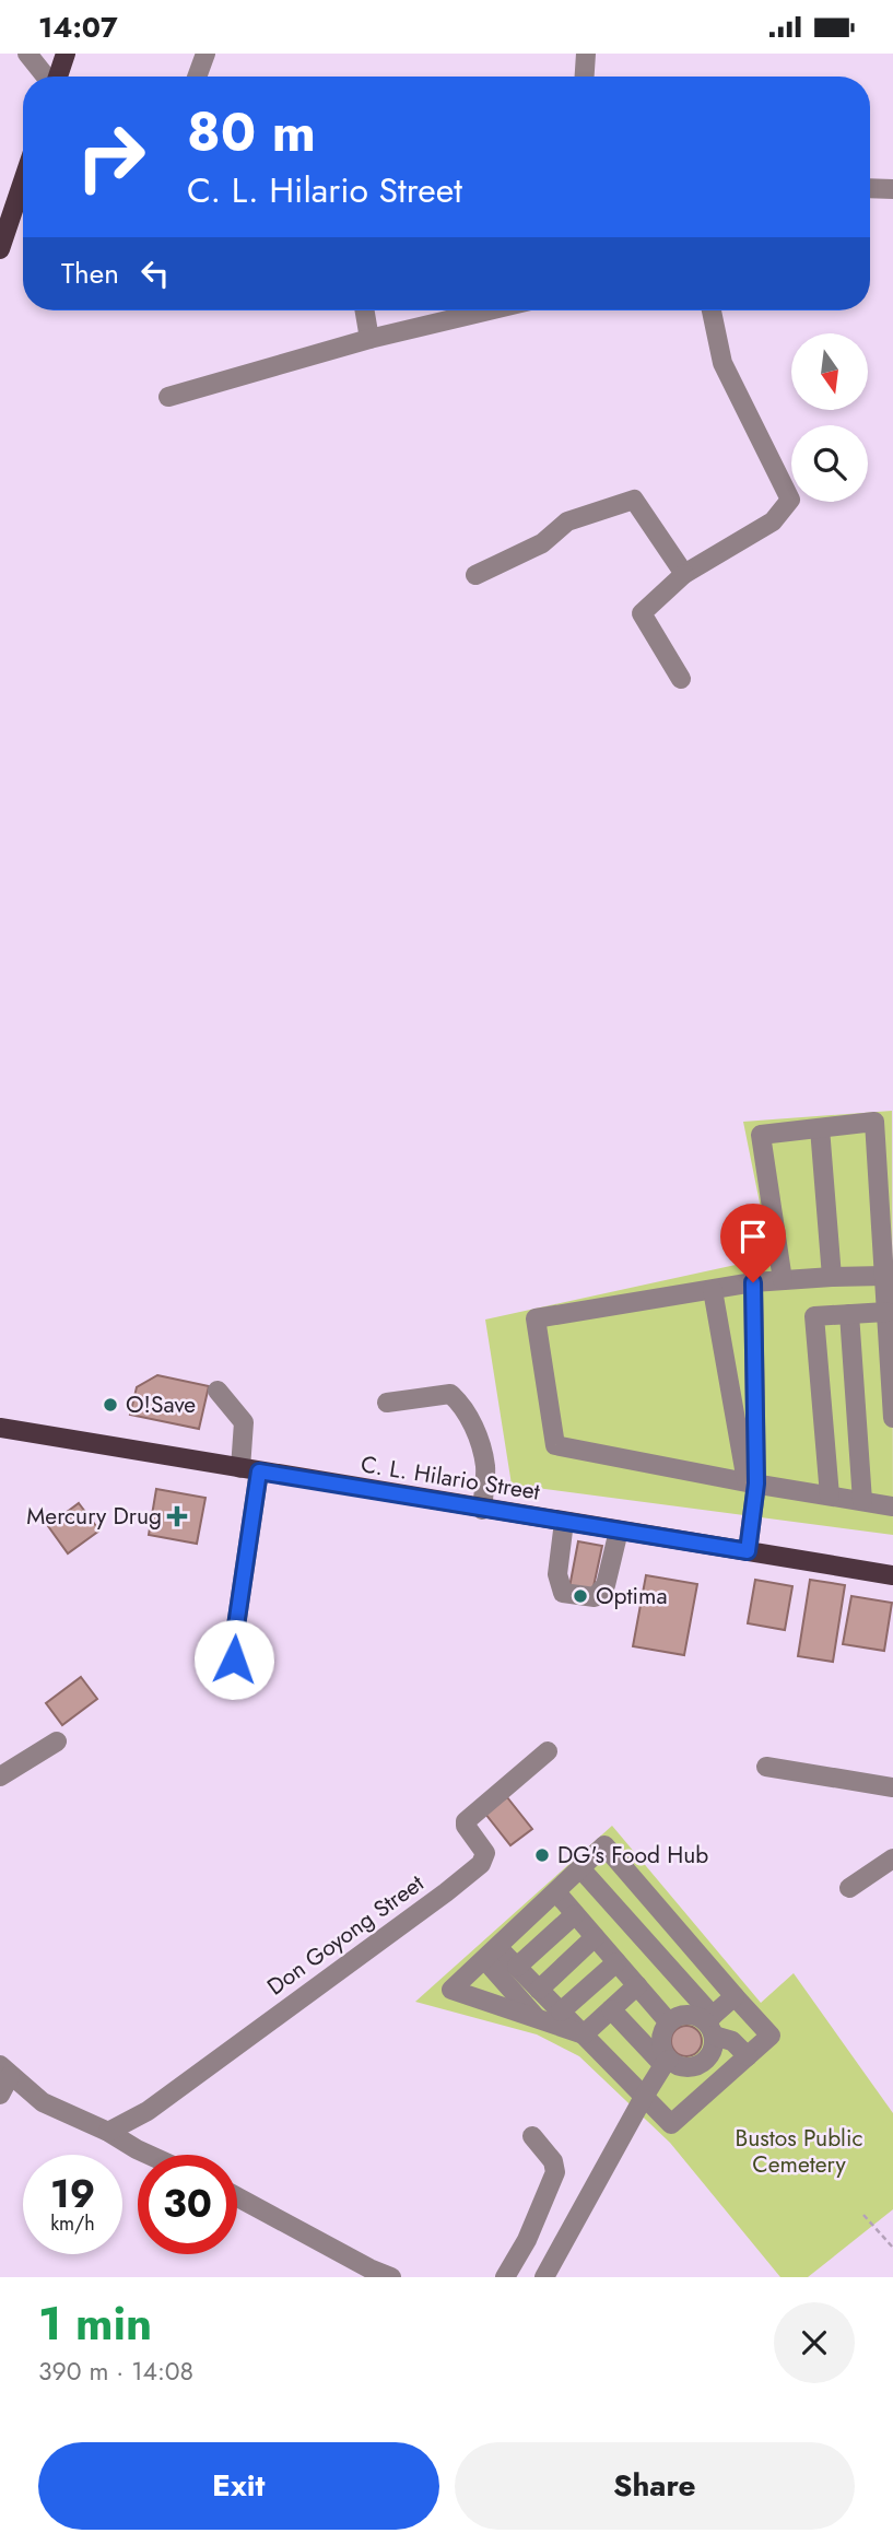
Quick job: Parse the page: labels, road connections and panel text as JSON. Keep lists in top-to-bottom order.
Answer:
{
  "streets": {
    "main road": ["C. L. Hilario Street"],
    "street": ["Don Goyong Street"]
  },
  "parks": ["Bustos Public Cemetery"],
  "places": {
    "other": ["O!Save", "Optima", "DG's Food Hub"],
    "health": ["Mercury Drug"]
  },
  "north": "bottom",
  "page": {
    "status": "14:07",
    "turn": ["80 m", "C. L. Hilario Street"],
    "then": "Then",
    "speed": "19 km/h",
    "limit": "30",
    "heading": ["1 min", "390 m · 14:08"],
    "buttons": ["Exit", "Share"]
  }
}
